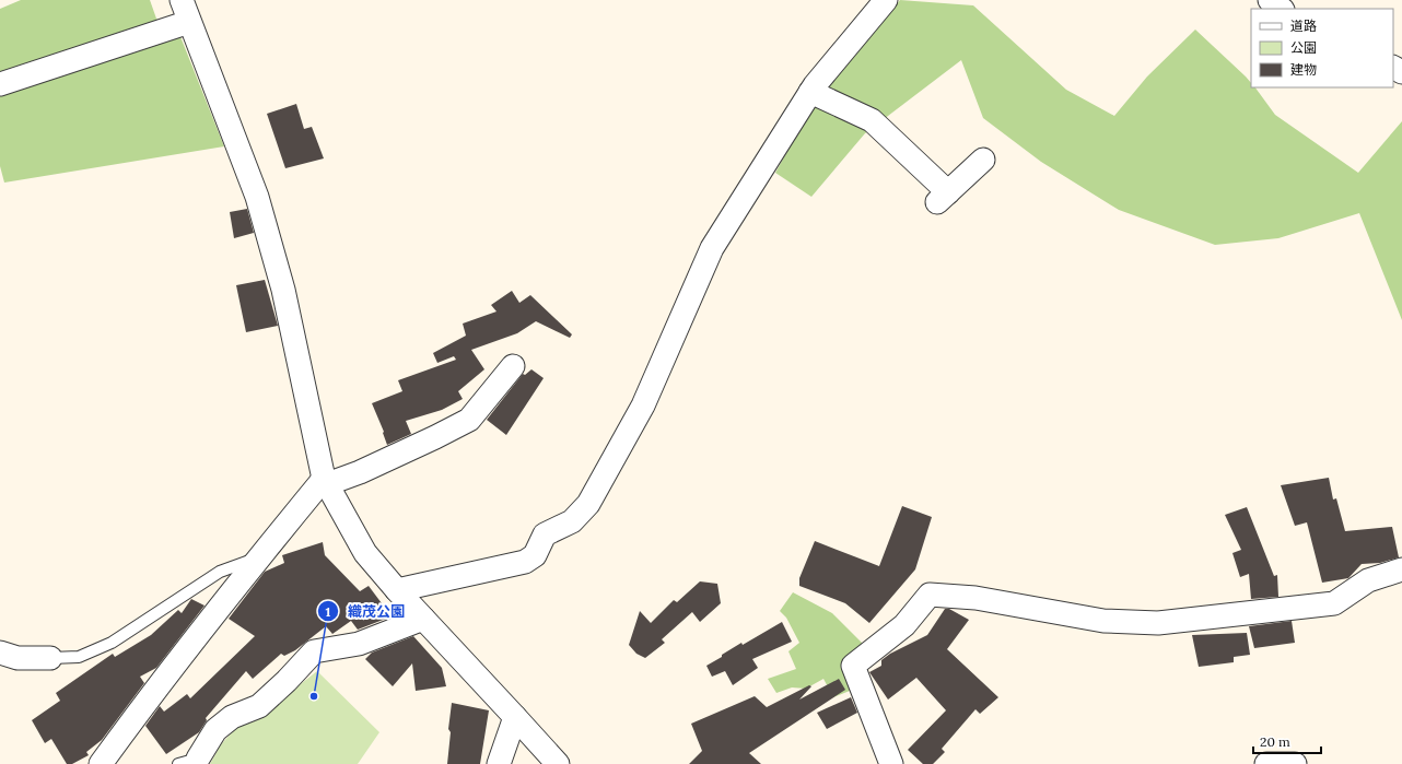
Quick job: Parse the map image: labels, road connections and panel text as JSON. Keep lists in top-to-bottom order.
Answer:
{
  "places": ["織茂公園"],
  "legend": ["道路", "公園", "建物"],
  "scale_bar": "20 m"
}
